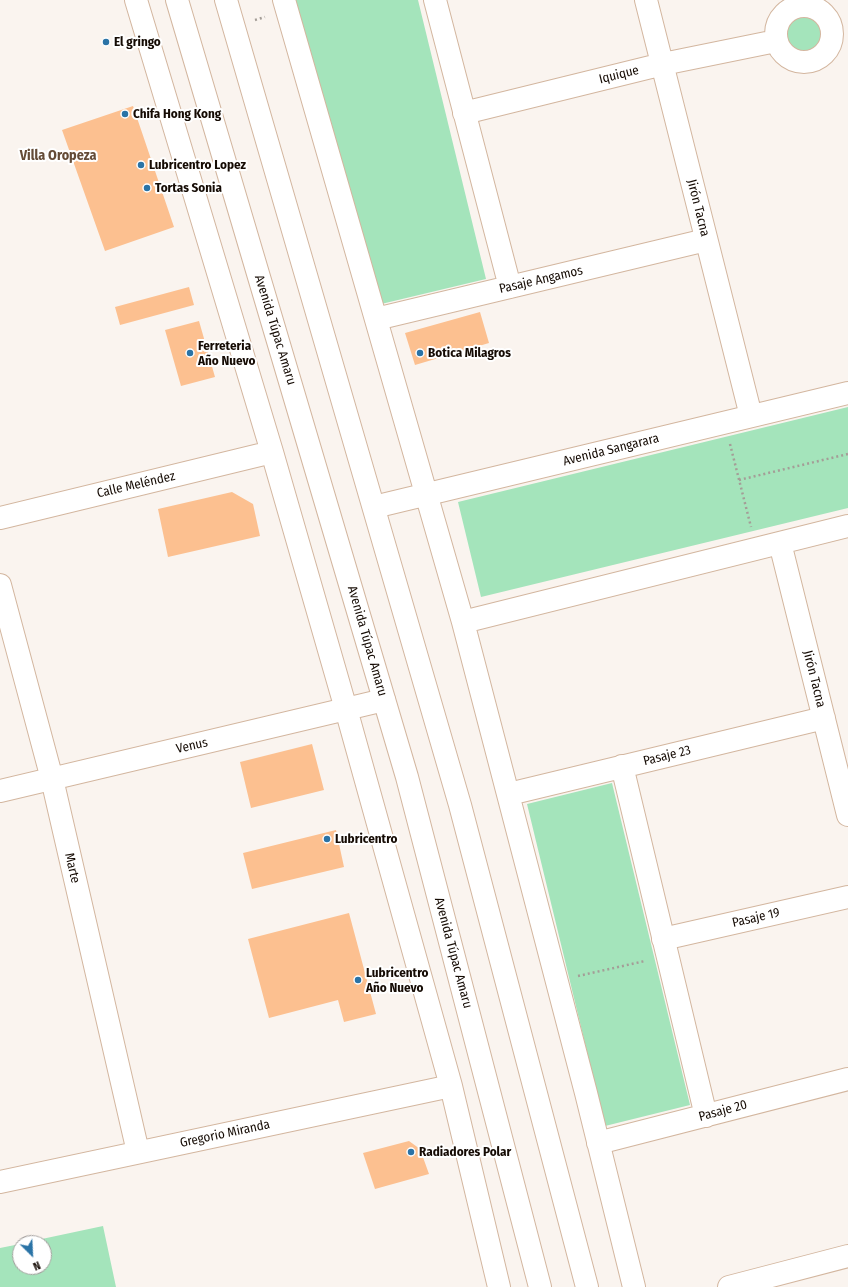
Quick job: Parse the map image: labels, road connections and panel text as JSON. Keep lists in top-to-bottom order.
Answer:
{
  "streets": {
    "main road": [
      "Iquique",
      "Jirón Tacna",
      "Pasaje Angamos",
      "Avenida Túpac Amaru",
      "Avenida Sangarara",
      "Calle Meléndez",
      "Venus",
      "Pasaje 23",
      "Marte",
      "Pasaje 19",
      "Pasaje 20",
      "Gregorio Miranda"
    ]
  },
  "crossings": [
    ["Iquique", "Jirón Tacna"],
    ["Jirón Tacna", "Pasaje Angamos"],
    ["Jirón Tacna", "Avenida Sangarara"],
    ["Jirón Tacna", "Pasaje 23"],
    ["Avenida Túpac Amaru", "Venus"],
    ["Venus", "Marte"],
    ["Marte", "Gregorio Miranda"]
  ],
  "districts": ["Villa Oropeza"],
  "places": [
    "El gringo",
    "Chifa Hong Kong",
    "Lubricentro Lopez",
    "Tortas Sonia",
    "Ferreteria Año Nuevo",
    "Botica Milagros",
    "Lubricentro",
    "Lubricentro Año Nuevo",
    "Radiadores Polar"
  ],
  "north": "bottom right"
}
